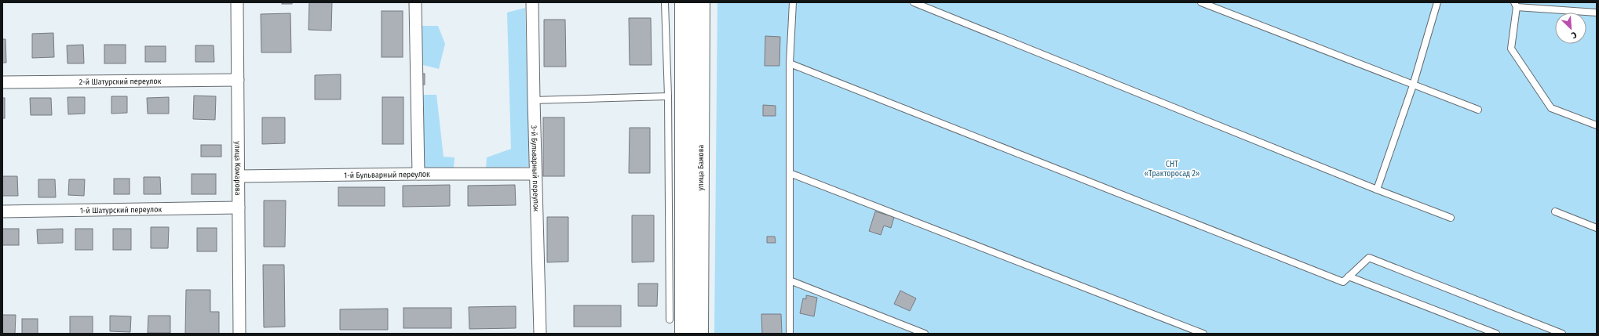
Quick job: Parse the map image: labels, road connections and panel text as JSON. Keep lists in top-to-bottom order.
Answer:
{
  "streets": {
    "main road": ["улица Бажова"],
    "street": [
      "2-й Шатурский переулок",
      "улица Комарова",
      "3-й Бульварный переулок",
      "1-й Бульварный переулок",
      "1-й Шатурский переулок"
    ]
  },
  "crossings": [
    ["2-й Шатурский переулок", "улица Комарова"],
    ["улица Комарова", "1-й Бульварный переулок"],
    ["улица Комарова", "1-й Шатурский переулок"],
    ["3-й Бульварный переулок", "1-й Бульварный переулок"]
  ],
  "parks": ["СНТ «Тракторосад 2»"],
  "north": "bottom right"
}
